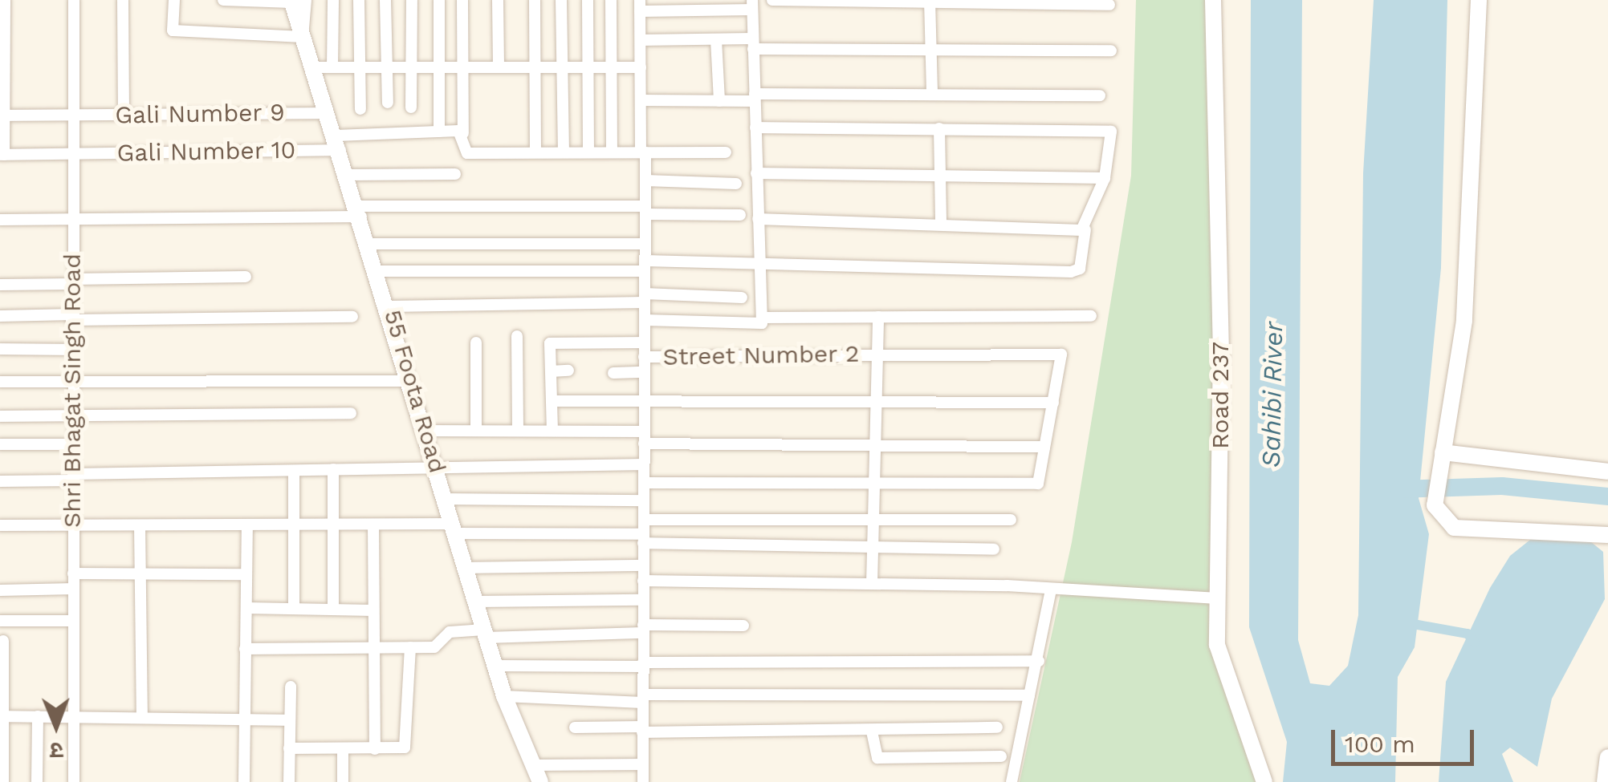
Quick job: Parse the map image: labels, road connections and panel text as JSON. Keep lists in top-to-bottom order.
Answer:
{
  "streets": {
    "street": [
      "Gali Number 9",
      "Gali Number 10",
      "Street Number 2",
      "Shri Bhagat Singh Road",
      "55 Foota Road",
      "Road 237"
    ]
  },
  "crossings": [
    ["Gali Number 9", "Shri Bhagat Singh Road"],
    ["Gali Number 9", "55 Foota Road"],
    ["Gali Number 10", "Shri Bhagat Singh Road"],
    ["Gali Number 10", "55 Foota Road"]
  ],
  "water": ["Sahibi River"],
  "scale_bar": "100 m",
  "north": "bottom"
}
